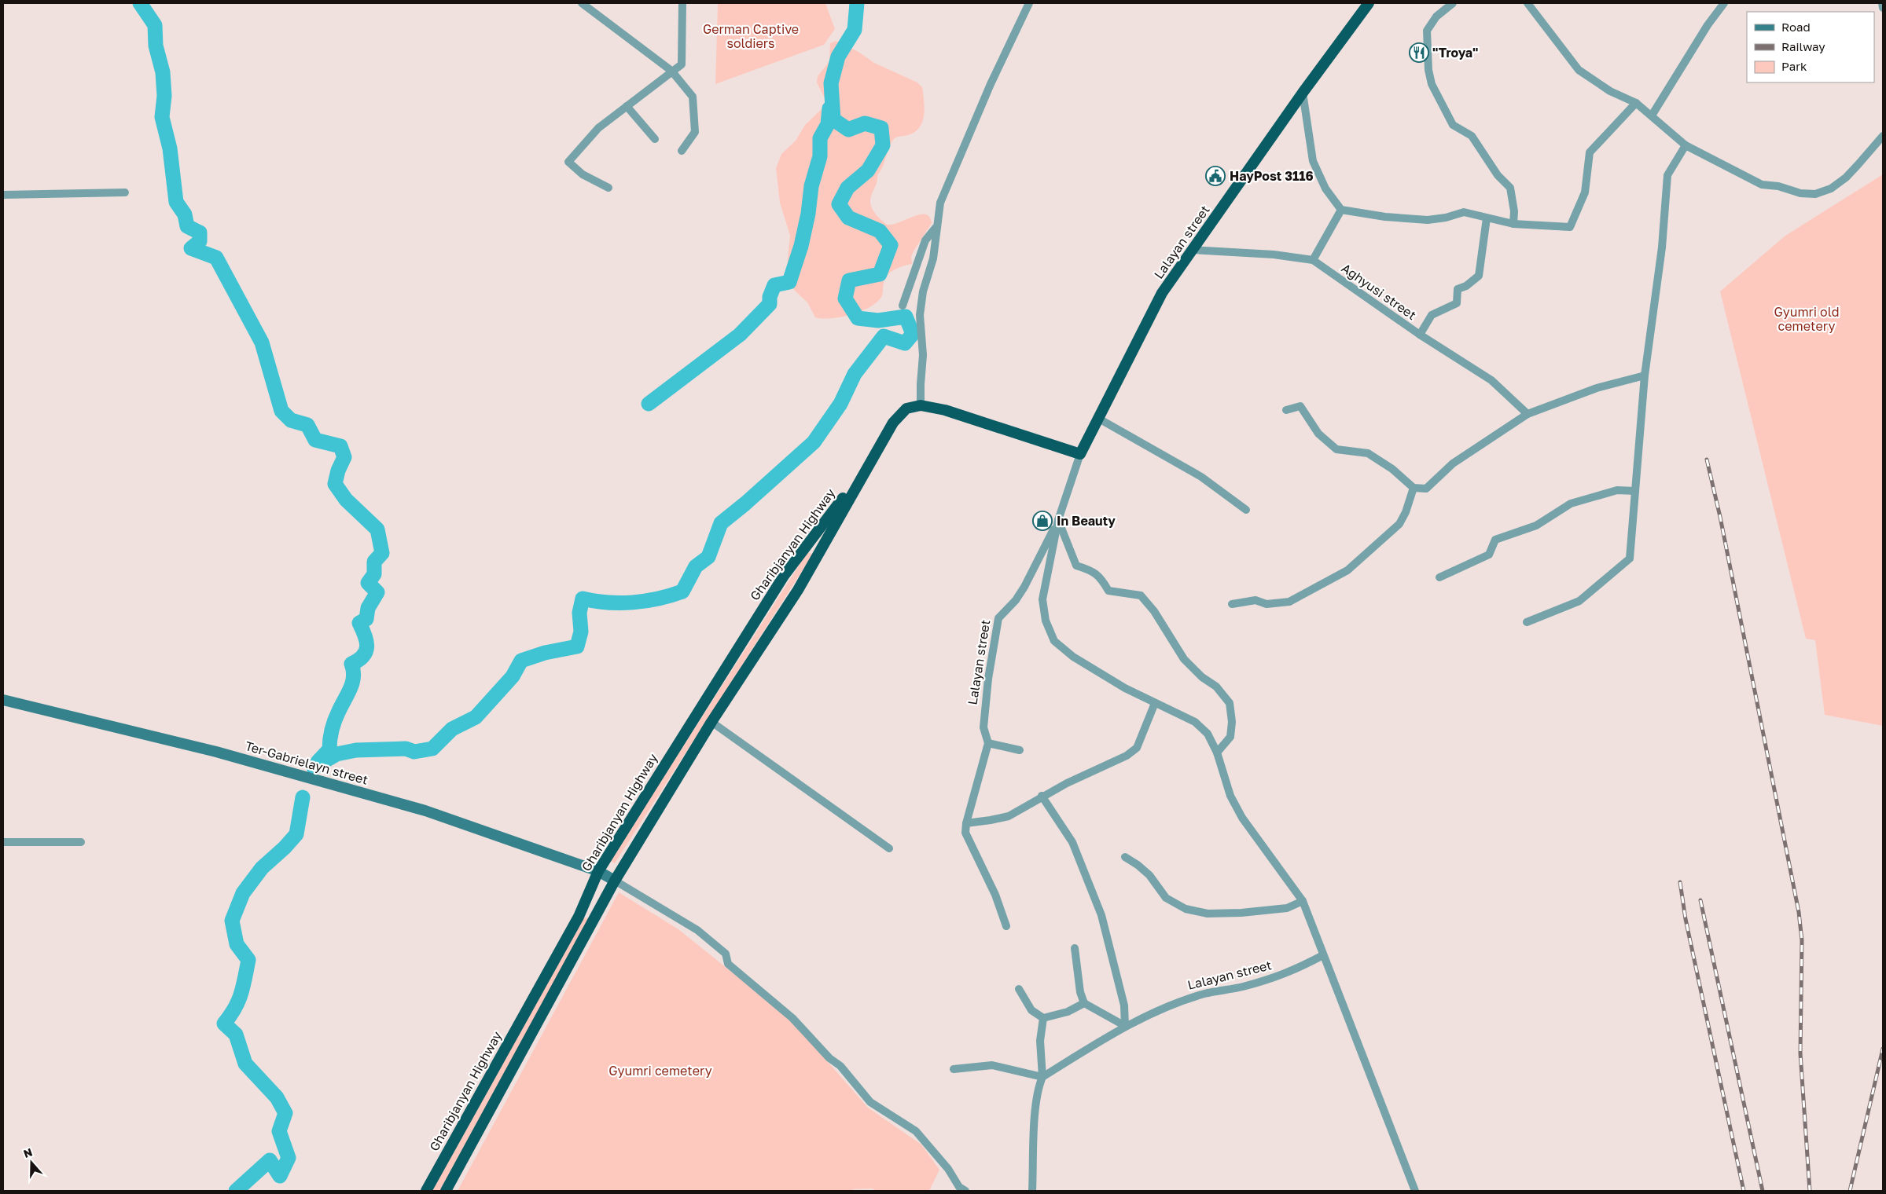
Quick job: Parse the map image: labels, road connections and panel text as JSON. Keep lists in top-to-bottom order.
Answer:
{
  "streets": {
    "highway": ["Lalayan street", "Gharibjanyan Highway"],
    "main road": ["Ter-Gabrielayn street"],
    "street": ["Aghyusi street"]
  },
  "crossings": [
    ["Lalayan street", "Aghyusi street"],
    ["Gharibjanyan Highway", "Ter-Gabrielayn street"]
  ],
  "parks": ["German Captive soldiers", "Gyumri old cemetery", "Gyumri cemetery"],
  "places": {
    "restaurant": ["\"Troya\""],
    "public building": ["HayPost 3116"],
    "shop": ["In Beauty"]
  },
  "legend": ["Road", "Railway", "Park"],
  "north": "top"
}
